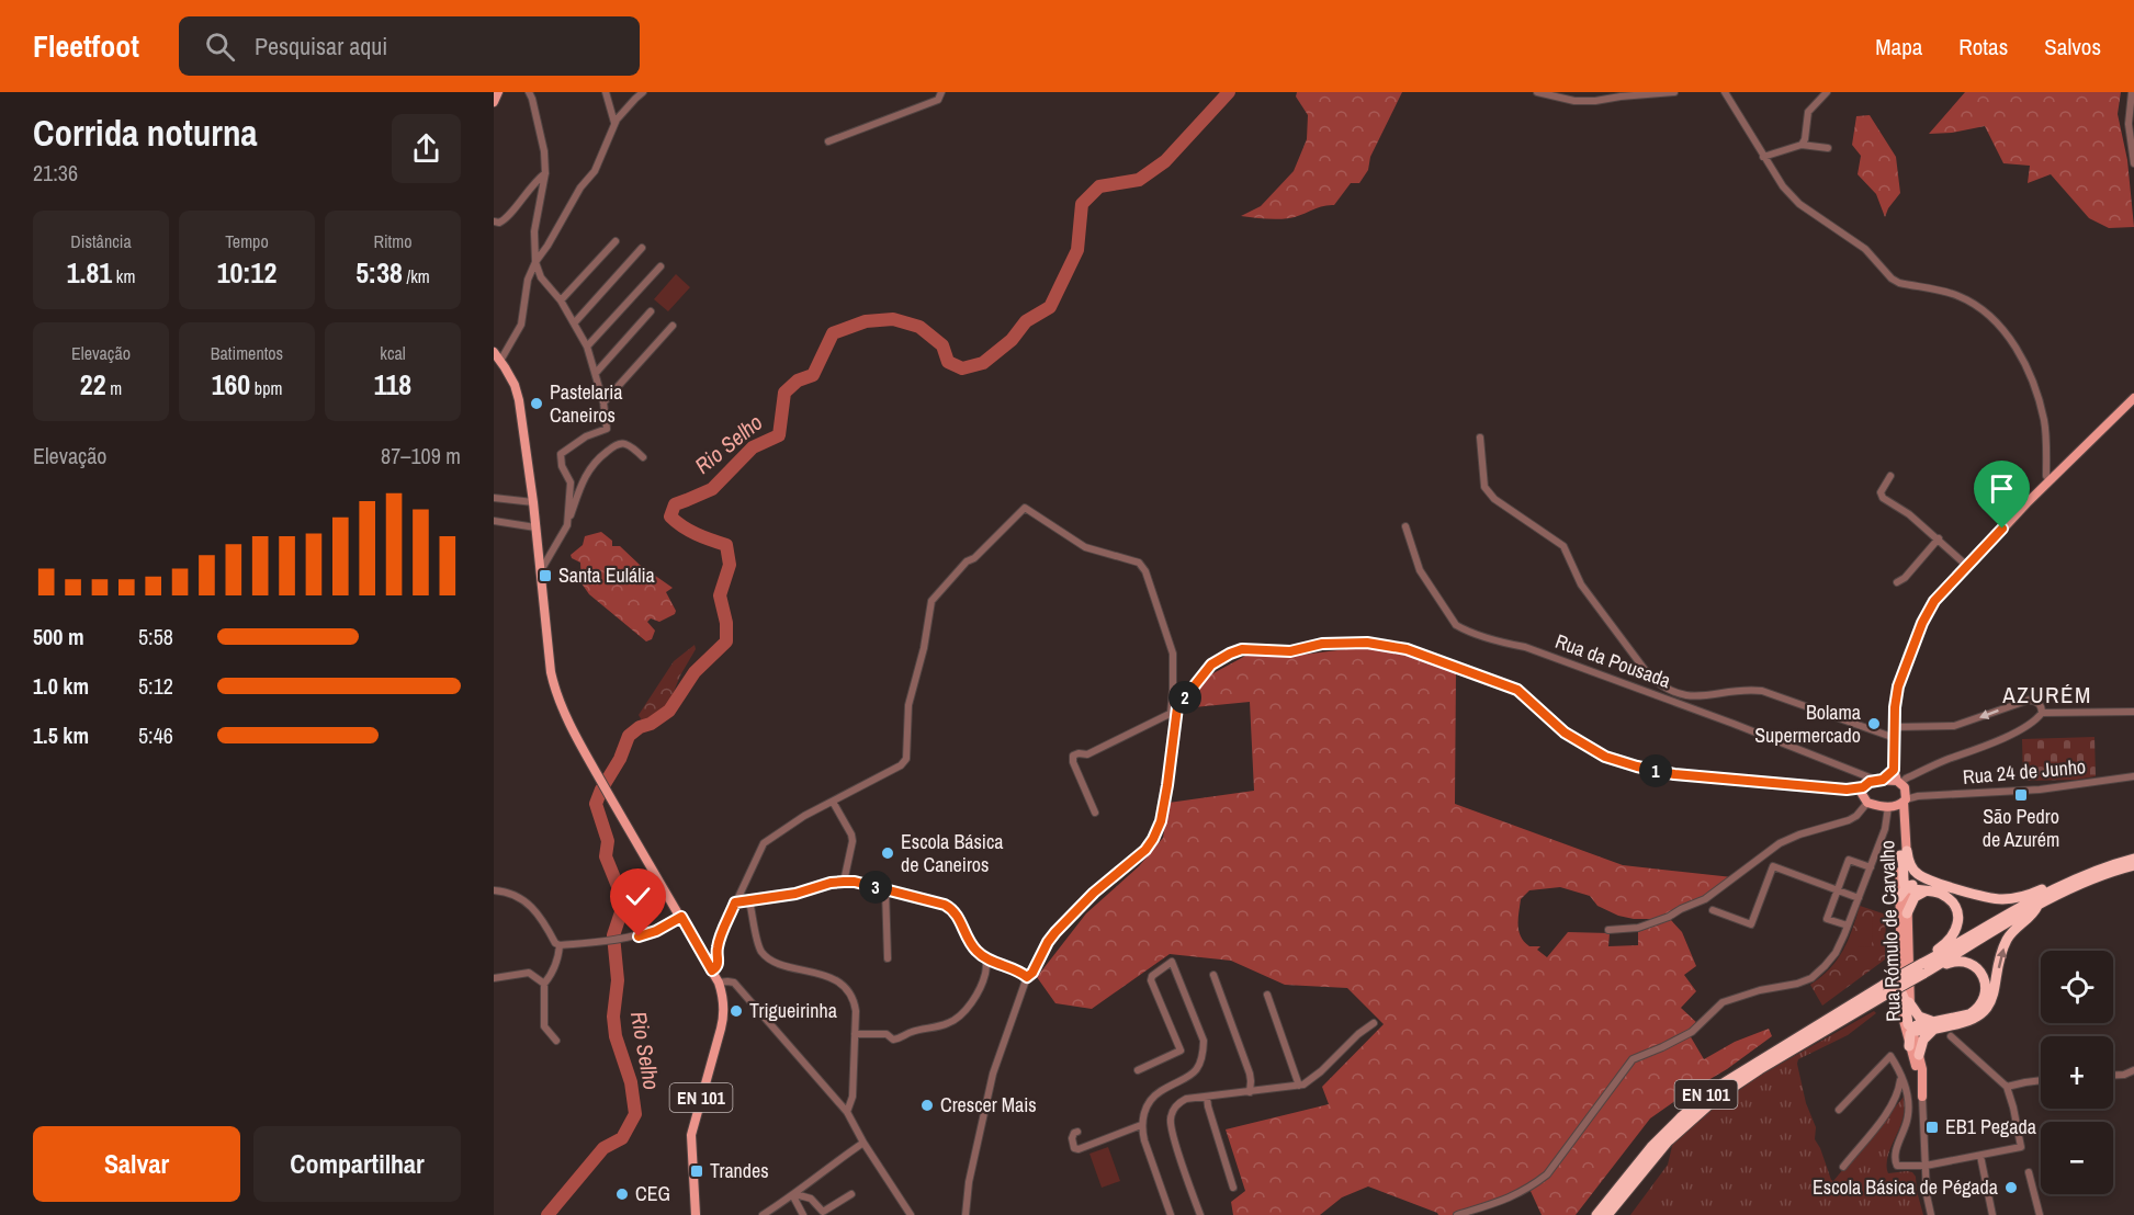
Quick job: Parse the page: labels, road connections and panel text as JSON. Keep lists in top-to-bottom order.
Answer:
{
  "streets": {
    "highway": ["EN 101"],
    "main road": ["Rua Rómulo de Carvalho"],
    "street": ["Rua da Pousada", "Rua 24 de Junho"]
  },
  "crossings": [
    ["Rua 24 de Junho", "Rua Rómulo de Carvalho"]
  ],
  "districts": ["AZURÉM"],
  "water": ["Rio Selho"],
  "places": {
    "other": [
      "Pastelaria Caneiros",
      "Bolama Supermercado",
      "Escola Básica de Caneiros",
      "Trigueirinha",
      "Crescer Mais",
      "Escola Básica de Pégada",
      "CEG"
    ],
    "transit": [
      "Santa Eulália",
      "São Pedro de Azurém",
      "EB1 Pegada",
      "Trandes"
    ]
  },
  "page": {
    "header": "Fleetfoot",
    "search": "Pesquisar aqui",
    "nav": ["Mapa", "Rotas", "Salvos"],
    "heading": ["Corrida noturna", "21:36"],
    "stats": [
      ["Distância", "1.81 km"],
      ["Tempo", "10:12"],
      ["Ritmo", "5:38 /km"],
      ["Elevação", "22 m"],
      ["Batimentos", "160 bpm"],
      ["kcal", "118"]
    ],
    "chart": ["Elevação", "87–109 m"],
    "list": [
      {
        "name": "500 m",
        "note": "5:58"
      },
      {
        "name": "1.0 km",
        "note": "5:12"
      },
      {
        "name": "1.5 km",
        "note": "5:46"
      }
    ],
    "pins": ["2", "1", "3"],
    "map_buttons": ["+", "−"],
    "buttons": ["Salvar", "Compartilhar"]
  }
}
